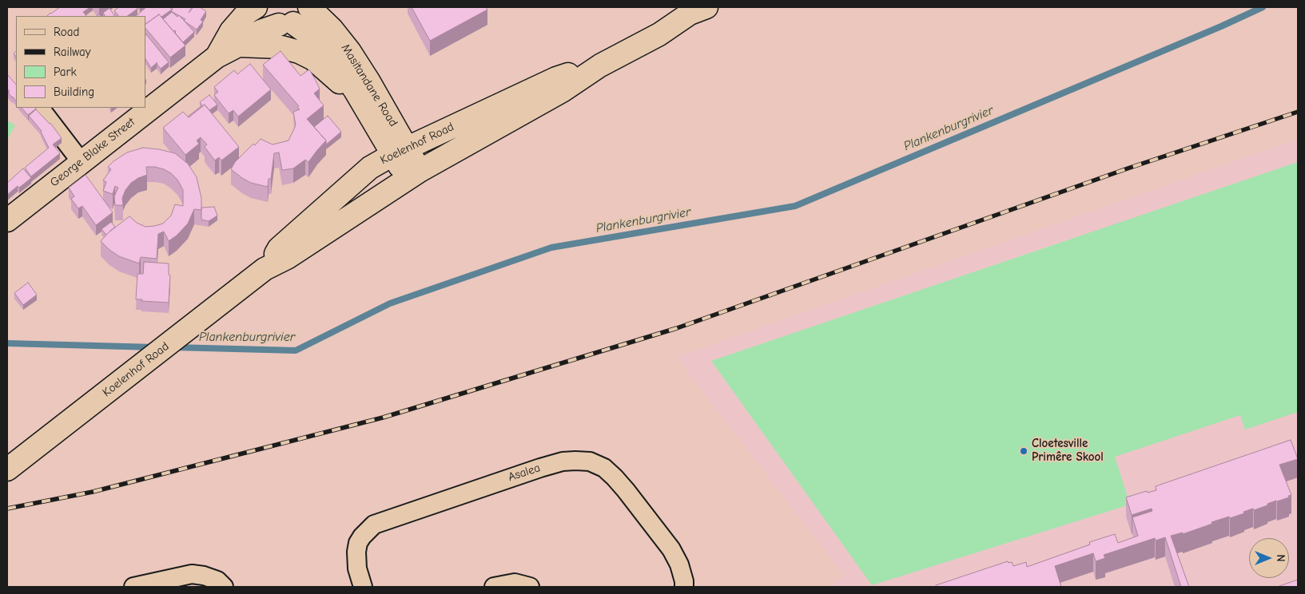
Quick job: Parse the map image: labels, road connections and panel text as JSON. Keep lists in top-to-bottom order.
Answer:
{
  "streets": {
    "main road": ["Masitandane Road", "Koelenhof Road", "George Blake Street"],
    "street": ["Asalea"]
  },
  "crossings": [
    ["Masitandane Road", "Koelenhof Road"],
    ["Masitandane Road", "George Blake Street"]
  ],
  "water": ["Plankenburgrivier"],
  "places": ["Cloetesville Primêre Skool"],
  "legend": [
    "Road",
    "Railway",
    "Park",
    "Building"
  ],
  "north": "right"
}
